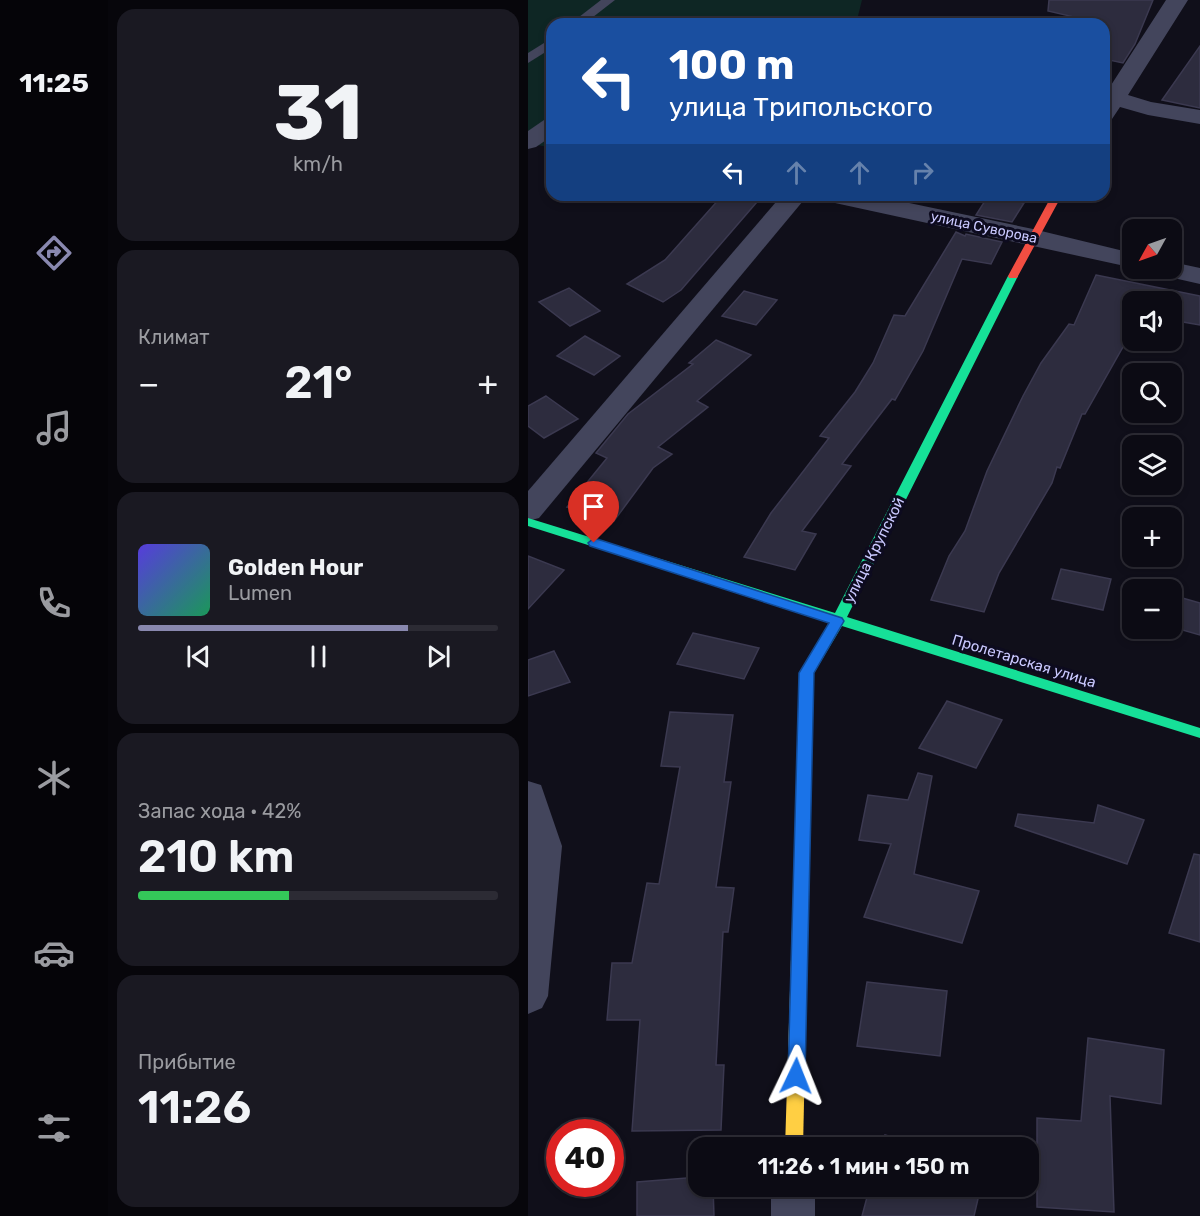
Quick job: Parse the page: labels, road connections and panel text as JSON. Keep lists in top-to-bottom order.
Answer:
{
  "streets": {
    "street": ["улица Суворова", "улица Крупской", "Пролетарская улица"]
  },
  "crossings": [
    ["улица Суворова", "улица Крупской"],
    ["улица Крупской", "Пролетарская улица"]
  ],
  "north": "bottom left",
  "page": {
    "tabs": "11:25",
    "tile": [
      ["31", "km/h"],
      "Климат",
      ["Запас хода · 42%", "210 km"],
      ["Прибытие", "11:26"]
    ],
    "turn": ["100 m", "улица Трипольского"],
    "map_buttons": ["+", "−"],
    "heat": ["−", "21°", "+"],
    "song": ["Golden Hour", "Lumen"],
    "limit": "40",
    "trip": "11:26 · 1 мин · 150 m"
  }
}
